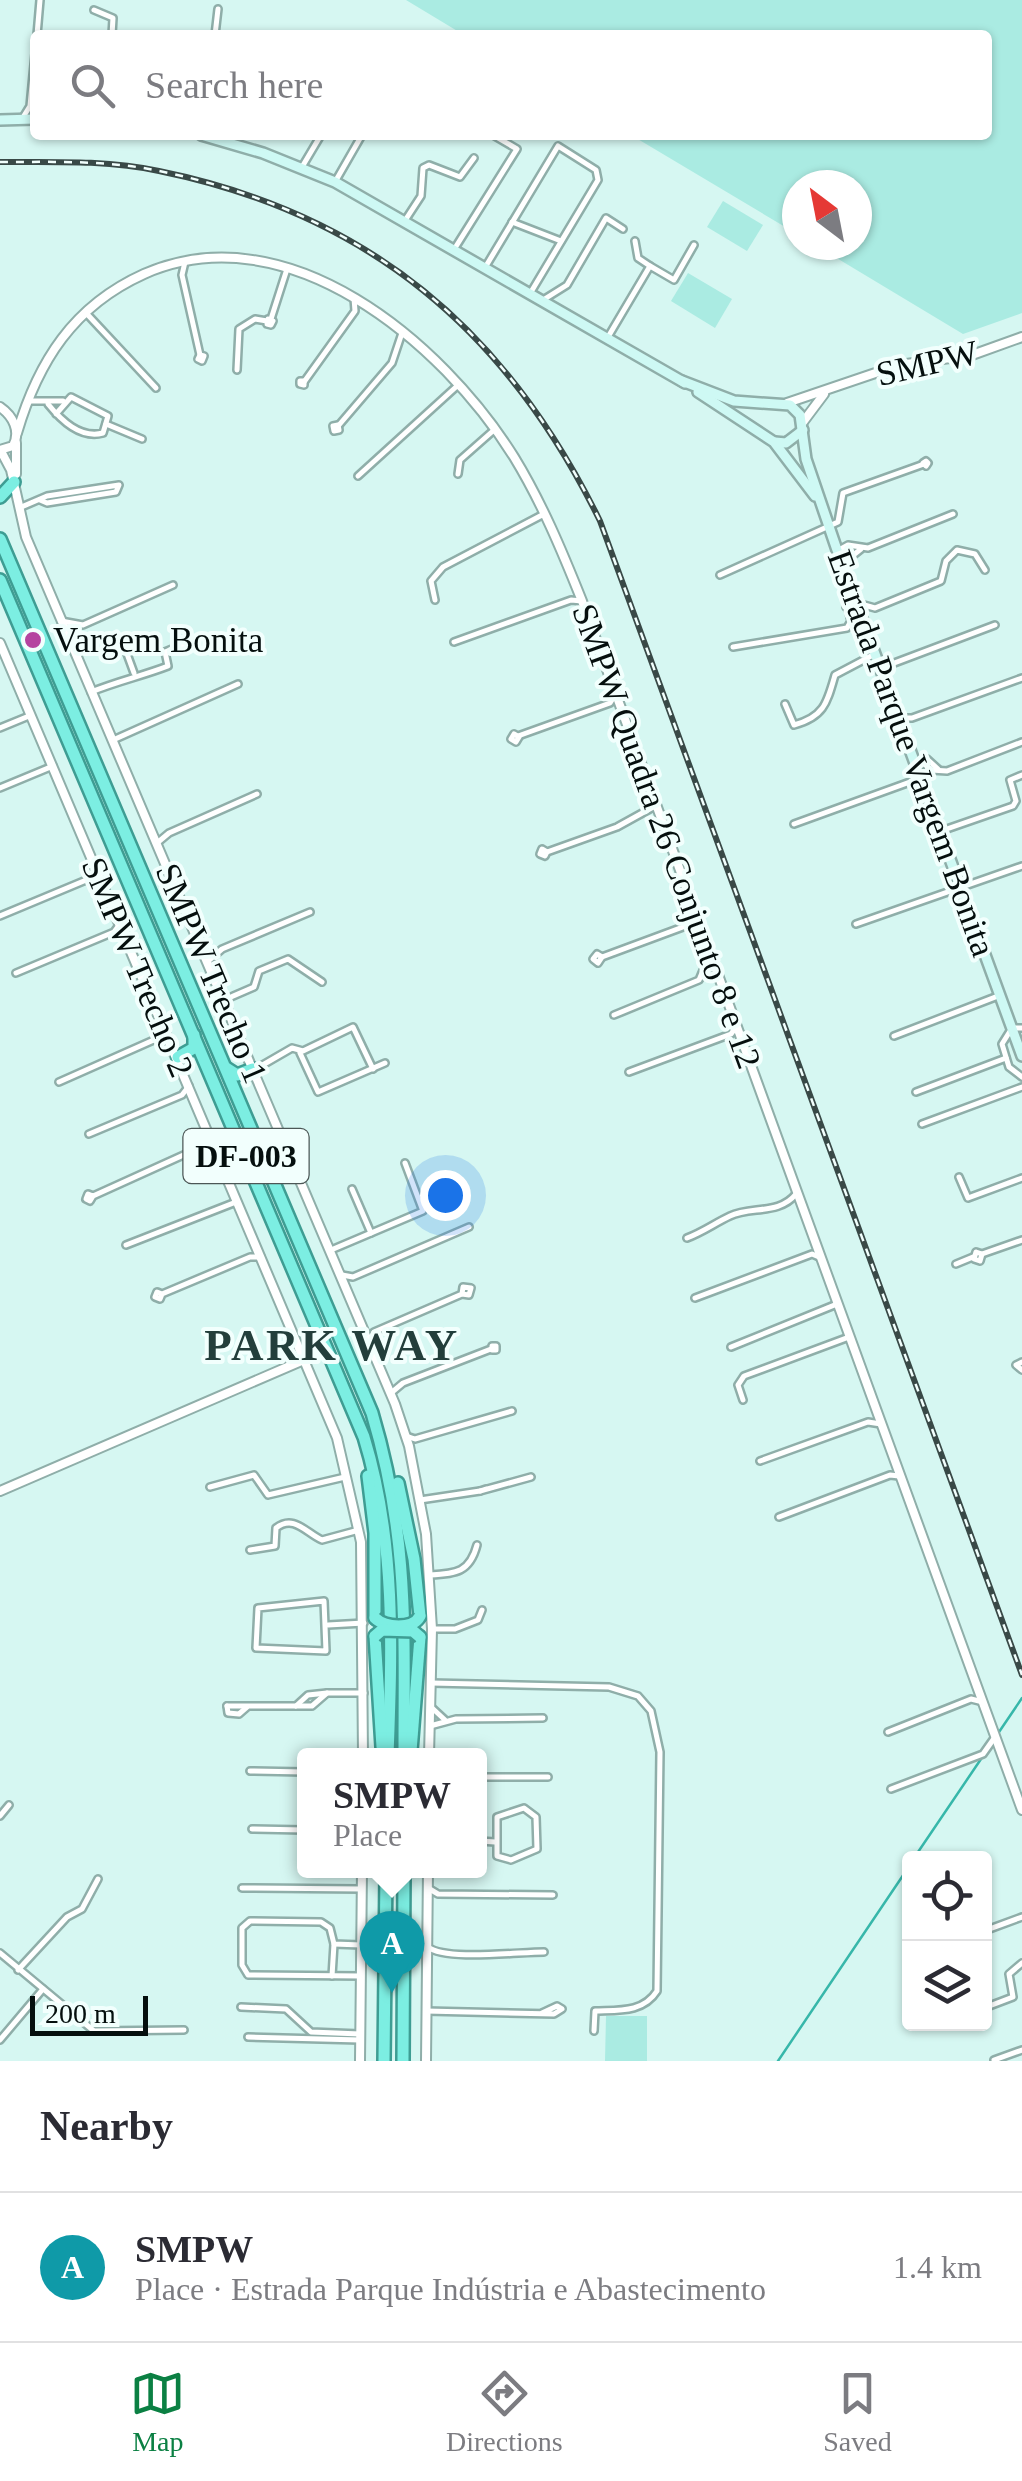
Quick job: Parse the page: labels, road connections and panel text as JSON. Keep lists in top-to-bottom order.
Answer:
{
  "streets": {
    "highway": ["DF-003"],
    "main road": ["Estrada Parque Vargem Bonita"],
    "street": [
      "SMPW",
      "SMPW Quadra 26 Conjunto 8 e 12",
      "SMPW Trecho 2",
      "SMPW Trecho 1"
    ]
  },
  "crossings": [
    ["SMPW", "Estrada Parque Vargem Bonita"]
  ],
  "districts": ["PARK WAY"],
  "places": ["Vargem Bonita"],
  "scale_bar": "200 m",
  "north": "top left",
  "page": {
    "search": "Search here",
    "popup": ["SMPW", "Place"],
    "pins": "A",
    "scale": "200 m",
    "heading": "Nearby",
    "list": [
      {
        "mark": "A",
        "name": "SMPW",
        "note": "Place · Estrada Parque Indústria e Abastecimento",
        "value": "1.4 km"
      }
    ],
    "nav": ["Map", "Directions", "Saved"]
  }
}
